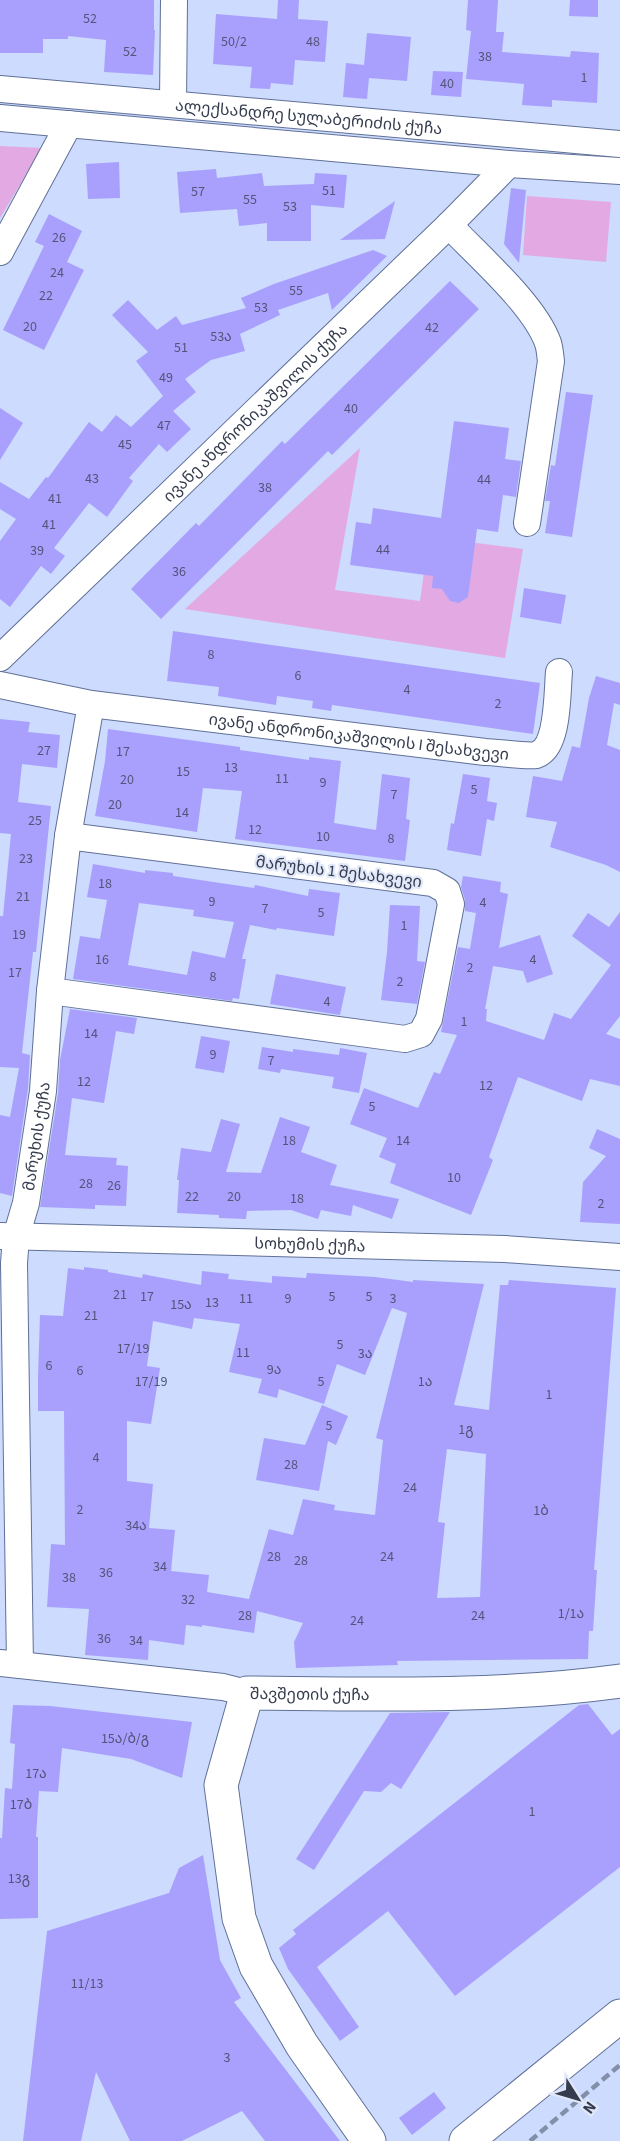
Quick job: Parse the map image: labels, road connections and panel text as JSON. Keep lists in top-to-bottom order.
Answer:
{
  "streets": {
    "main road": ["შავშეთის ქუჩა"],
    "street": [
      "ალექსანდრე სულაბერიძის ქუჩა",
      "ივანე ანდრონიკაშვილის ქუჩა",
      "ივანე ანდრონიკაშვილის I შესახვევი",
      "მარუხის 1 შესახვევი",
      "მარუხის ქუჩა",
      "სოხუმის ქუჩა"
    ]
  },
  "crossings": [
    ["ალექსანდრე სულაბერიძის ქუჩა", "ივანე ანდრონიკაშვილის ქუჩა"],
    ["ივანე ანდრონიკაშვილის I შესახვევი", "მარუხის ქუჩა"],
    ["მარუხის 1 შესახვევი", "მარუხის ქუჩა"],
    ["მარუხის ქუჩა", "სოხუმის ქუჩა"],
    ["მარუხის ქუჩა", "შავშეთის ქუჩა"]
  ],
  "house_numbers": [
    "52",
    "50/2",
    "48",
    "52",
    "38",
    "1",
    "40",
    "51",
    "57",
    "55",
    "53",
    "26",
    "24",
    "55",
    "22",
    "53",
    "20",
    "42",
    "53ა",
    "51",
    "49",
    "40",
    "47",
    "45",
    "43",
    "44",
    "38",
    "41",
    "41",
    "44",
    "39",
    "36",
    "8",
    "6",
    "4",
    "2",
    "27",
    "17",
    "13",
    "15",
    "11",
    "20",
    "9",
    "5",
    "7",
    "20",
    "14",
    "25",
    "12",
    "10",
    "8",
    "23",
    "18",
    "21",
    "9",
    "4",
    "7",
    "5",
    "1",
    "19",
    "16",
    "4",
    "2",
    "17",
    "8",
    "2",
    "4",
    "1",
    "14",
    "9",
    "7",
    "12",
    "12",
    "5",
    "18",
    "14",
    "10",
    "28",
    "26",
    "22",
    "20",
    "18",
    "2",
    "21",
    "17",
    "5",
    "5",
    "11",
    "9",
    "3",
    "13",
    "15ა",
    "21",
    "5",
    "17/19",
    "11",
    "3ა",
    "6",
    "9ა",
    "6",
    "17/19",
    "5",
    "1ა",
    "1",
    "5",
    "1გ",
    "4",
    "28",
    "24",
    "2",
    "1ბ",
    "34ა",
    "28",
    "24",
    "28",
    "34",
    "36",
    "38",
    "32",
    "1/1ა",
    "28",
    "24",
    "24",
    "36",
    "34",
    "15ა/ბ/გ",
    "17ა",
    "17ბ",
    "1",
    "13გ",
    "11/13",
    "3"
  ],
  "north": "bottom right"
}
